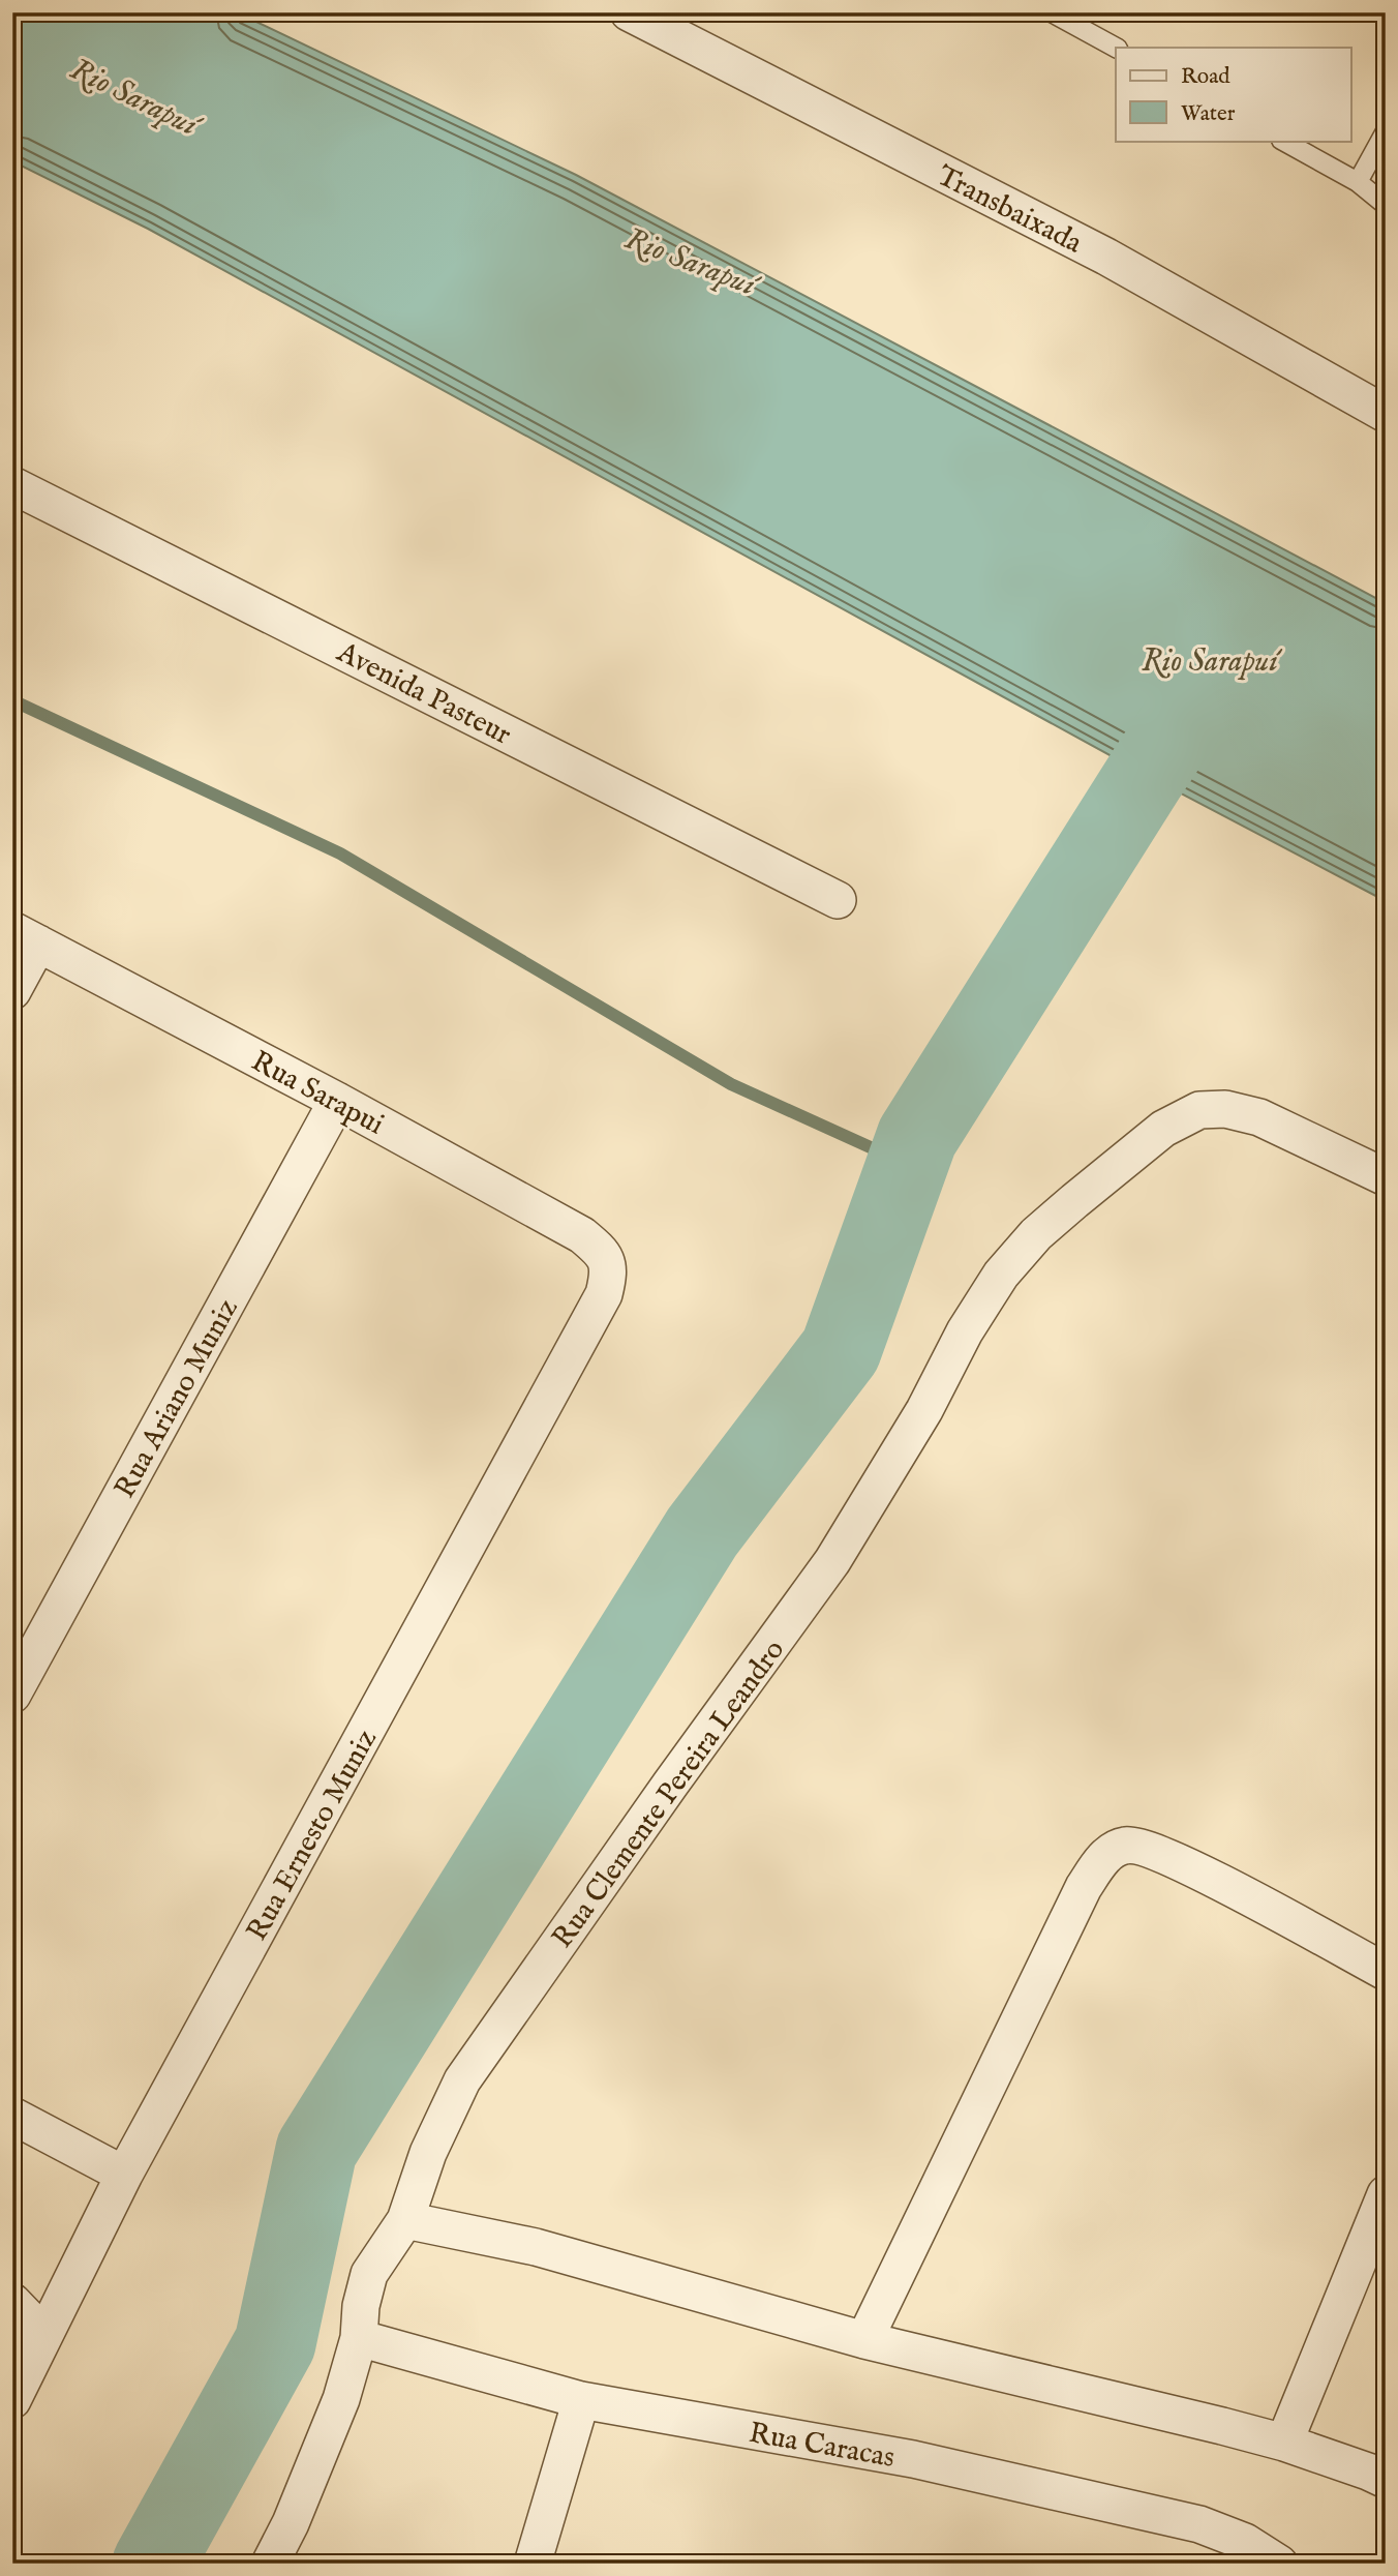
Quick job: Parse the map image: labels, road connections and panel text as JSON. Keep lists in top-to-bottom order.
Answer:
{
  "streets": {
    "street": [
      "Transbaixada",
      "Avenida Pasteur",
      "Rua Sarapui",
      "Rua Ariano Muniz",
      "Rua Clemente Pereira Leandro",
      "Rua Ernesto Muniz",
      "Rua Caracas"
    ]
  },
  "crossings": [
    ["Rua Sarapui", "Rua Ariano Muniz"],
    ["Rua Sarapui", "Rua Ernesto Muniz"],
    ["Rua Clemente Pereira Leandro", "Rua Caracas"]
  ],
  "water": ["Rio Sarapuí"],
  "legend": ["Road", "Water"]
}
